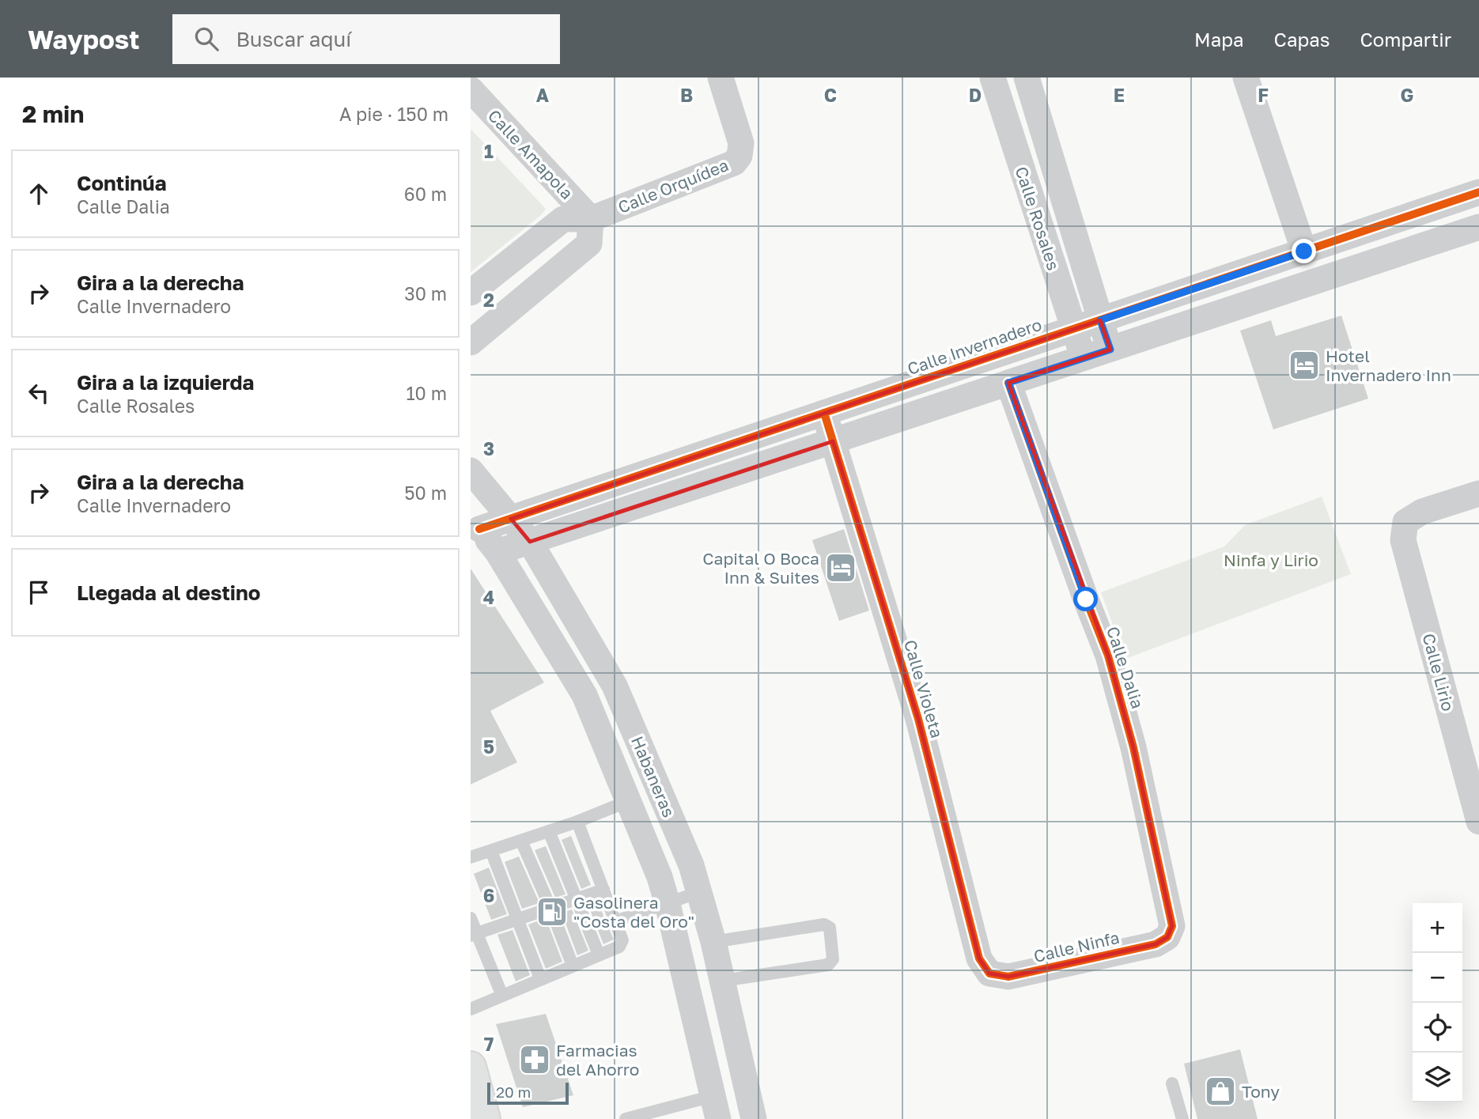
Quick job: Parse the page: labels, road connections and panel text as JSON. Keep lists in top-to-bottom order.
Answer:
{
  "streets": {
    "street": [
      "Calle Amapola",
      "Calle Orquídea",
      "Calle Rosales",
      "Calle Invernadero",
      "Calle Dalia",
      "Calle Lirio",
      "Calle Violeta",
      "Habaneras",
      "Calle Ninfa"
    ]
  },
  "crossings": [
    ["Calle Amapola", "Calle Orquídea"],
    ["Calle Rosales", "Calle Invernadero"],
    ["Calle Invernadero", "Calle Violeta"],
    ["Calle Invernadero", "Habaneras"],
    ["Calle Dalia", "Calle Ninfa"],
    ["Calle Violeta", "Calle Ninfa"]
  ],
  "parks": ["Ninfa y Lirio"],
  "places": {
    "hotel": ["Hotel Invernadero Inn", "Capital O Boca Inn & Suites"],
    "fuel station": ["Gasolinera \"Costa del Oro\""],
    "pharmacy": ["Farmacias del Ahorro"],
    "shop": ["Tony"]
  },
  "scale_bar": "20 m",
  "page": {
    "header": "Waypost",
    "search": "Buscar aquí",
    "nav": ["Mapa", "Capas", "Compartir"],
    "heading": ["2 min", "A pie · 150 m"],
    "list": [
      ["Continúa", "Calle Dalia", "60 m"],
      ["Gira a la derecha", "Calle Invernadero", "30 m"],
      ["Gira a la izquierda", "Calle Rosales", "10 m"],
      ["Gira a la derecha", "Calle Invernadero", "50 m"],
      "Llegada al destino"
    ],
    "map_buttons": ["+", "−"],
    "scale": "20 m"
  },
  "grid": {
    "columns": [
      "A",
      "B",
      "C",
      "D",
      "E",
      "F",
      "G"
    ],
    "rows": [
      "1",
      "2",
      "3",
      "4",
      "5",
      "6",
      "7"
    ]
  }
}
